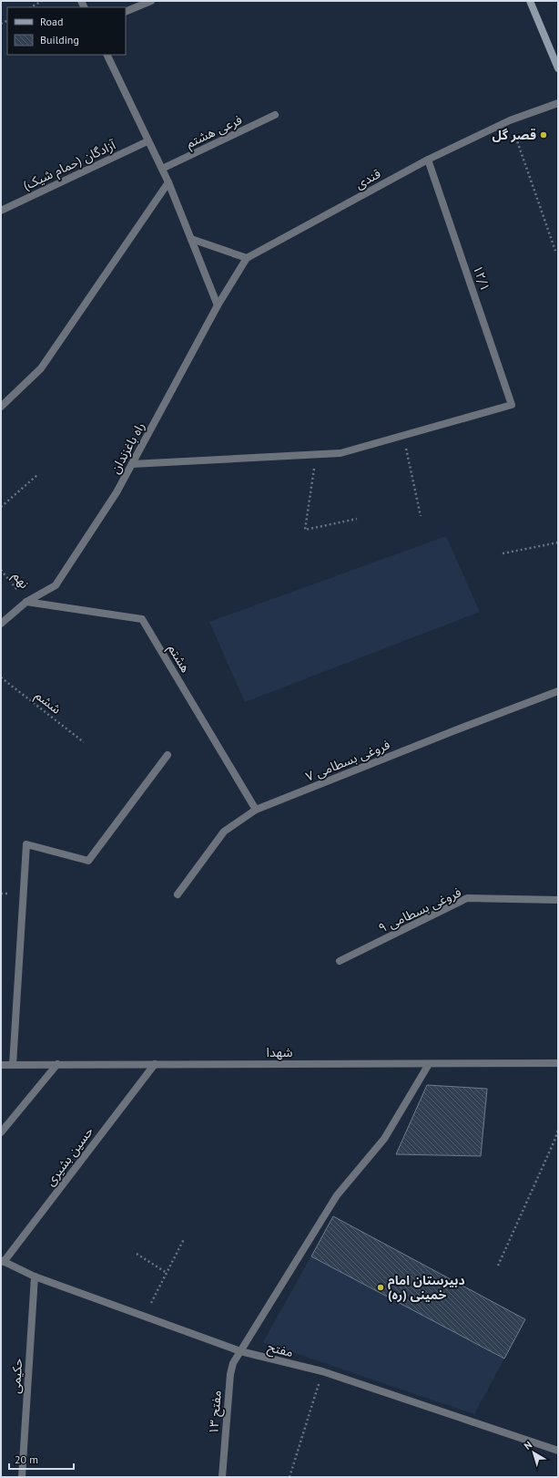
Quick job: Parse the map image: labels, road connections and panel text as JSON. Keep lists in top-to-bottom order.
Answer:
{
  "streets": {
    "street": [
      "فرعی هشتم",
      "آزادگان (حمام شیک)",
      "قندی",
      "۱۲/۱",
      "راه باغزندان",
      "هشتم",
      "فروغی بسطامی ۷",
      "فروغی بسطامی ۹",
      "شهدا",
      "حسین بشیری",
      "مفتح",
      "حکیمی",
      "مفتح ۱۳"
    ],
    "path": ["نهم", "ششم"]
  },
  "crossings": [
    ["قندی", "۱۲/۱"],
    ["قندی", "راه باغزندان"],
    ["راه باغزندان", "نهم"],
    ["راه باغزندان", "هشتم"],
    ["نهم", "هشتم"],
    ["هشتم", "فروغی بسطامی ۷"],
    ["شهدا", "حسین بشیری"],
    ["شهدا", "مفتح ۱۳"],
    ["حسین بشیری", "مفتح"],
    ["مفتح", "حکیمی"],
    ["مفتح", "مفتح ۱۳"]
  ],
  "places": ["قصر گل", "دبیرستان امام خمینی (ره)"],
  "legend": ["Road", "Building"],
  "scale_bar": "20 m",
  "north": "top left"
}
